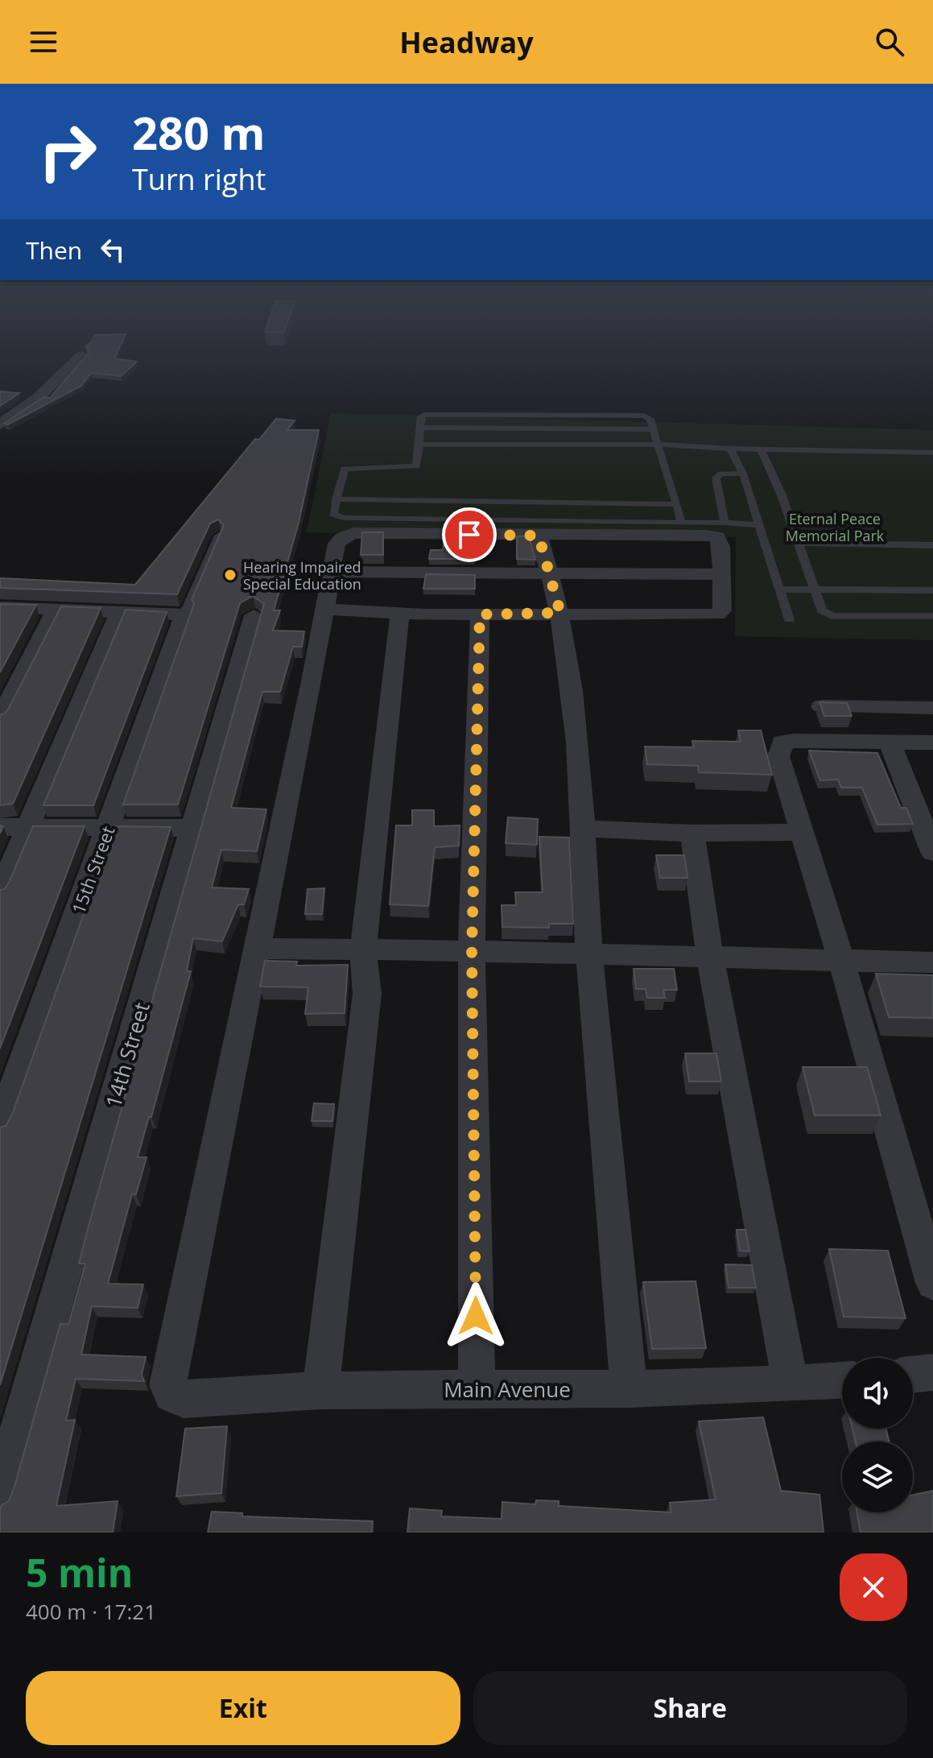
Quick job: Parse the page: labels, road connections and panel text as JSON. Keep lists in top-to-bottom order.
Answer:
{
  "streets": {
    "street": ["15th Street", "14th Street", "Main Avenue"]
  },
  "parks": ["Eternal Peace Memorial Park"],
  "places": ["Hearing Impaired Special Education"],
  "page": {
    "header": "Headway",
    "turn": ["280 m", "Turn right"],
    "then": "Then",
    "heading": ["5 min", "400 m · 17:21"],
    "buttons": ["Exit", "Share"]
  }
}
